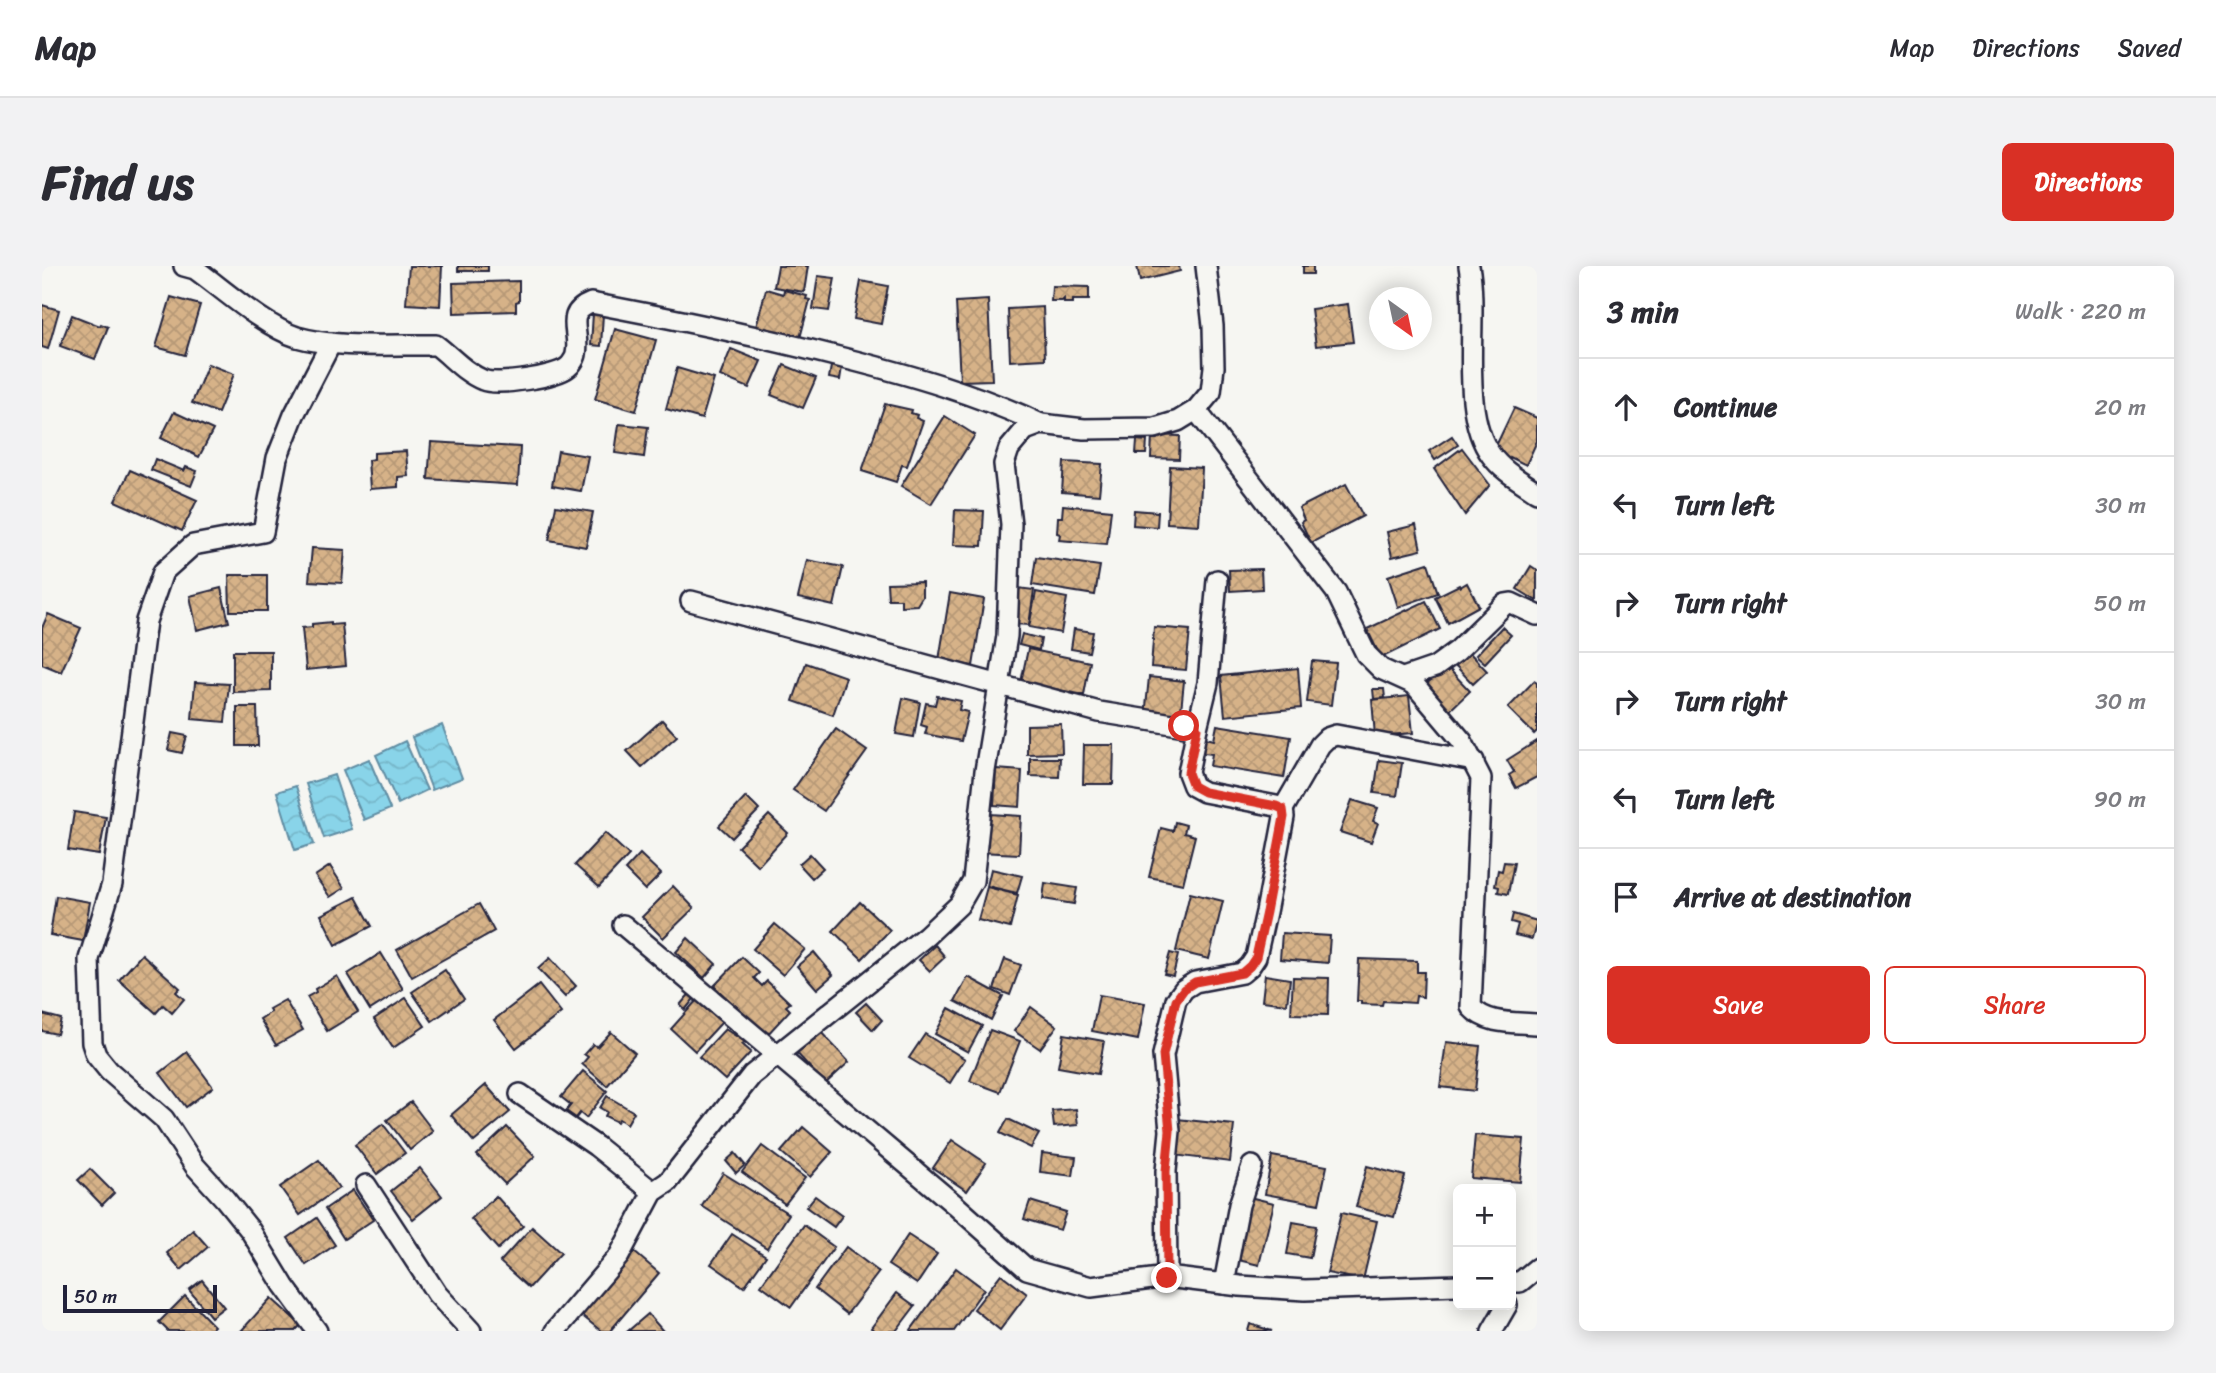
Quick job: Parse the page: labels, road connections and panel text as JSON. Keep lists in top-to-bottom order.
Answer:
{
  "scale_bar": "50 m",
  "north": "bottom right",
  "page": {
    "header": "Map",
    "nav": ["Map", "Directions", "Saved"],
    "title": "Find us",
    "buttons": [
      "Directions",
      ["Save", "Share"]
    ],
    "heading": ["3 min", "Walk · 220 m"],
    "list": [
      ["Continue", "20 m"],
      ["Turn left", "30 m"],
      ["Turn right", "50 m"],
      ["Turn right", "30 m"],
      ["Turn left", "90 m"],
      "Arrive at destination"
    ],
    "map_buttons": ["+", "−"],
    "scale": "50 m"
  }
}
